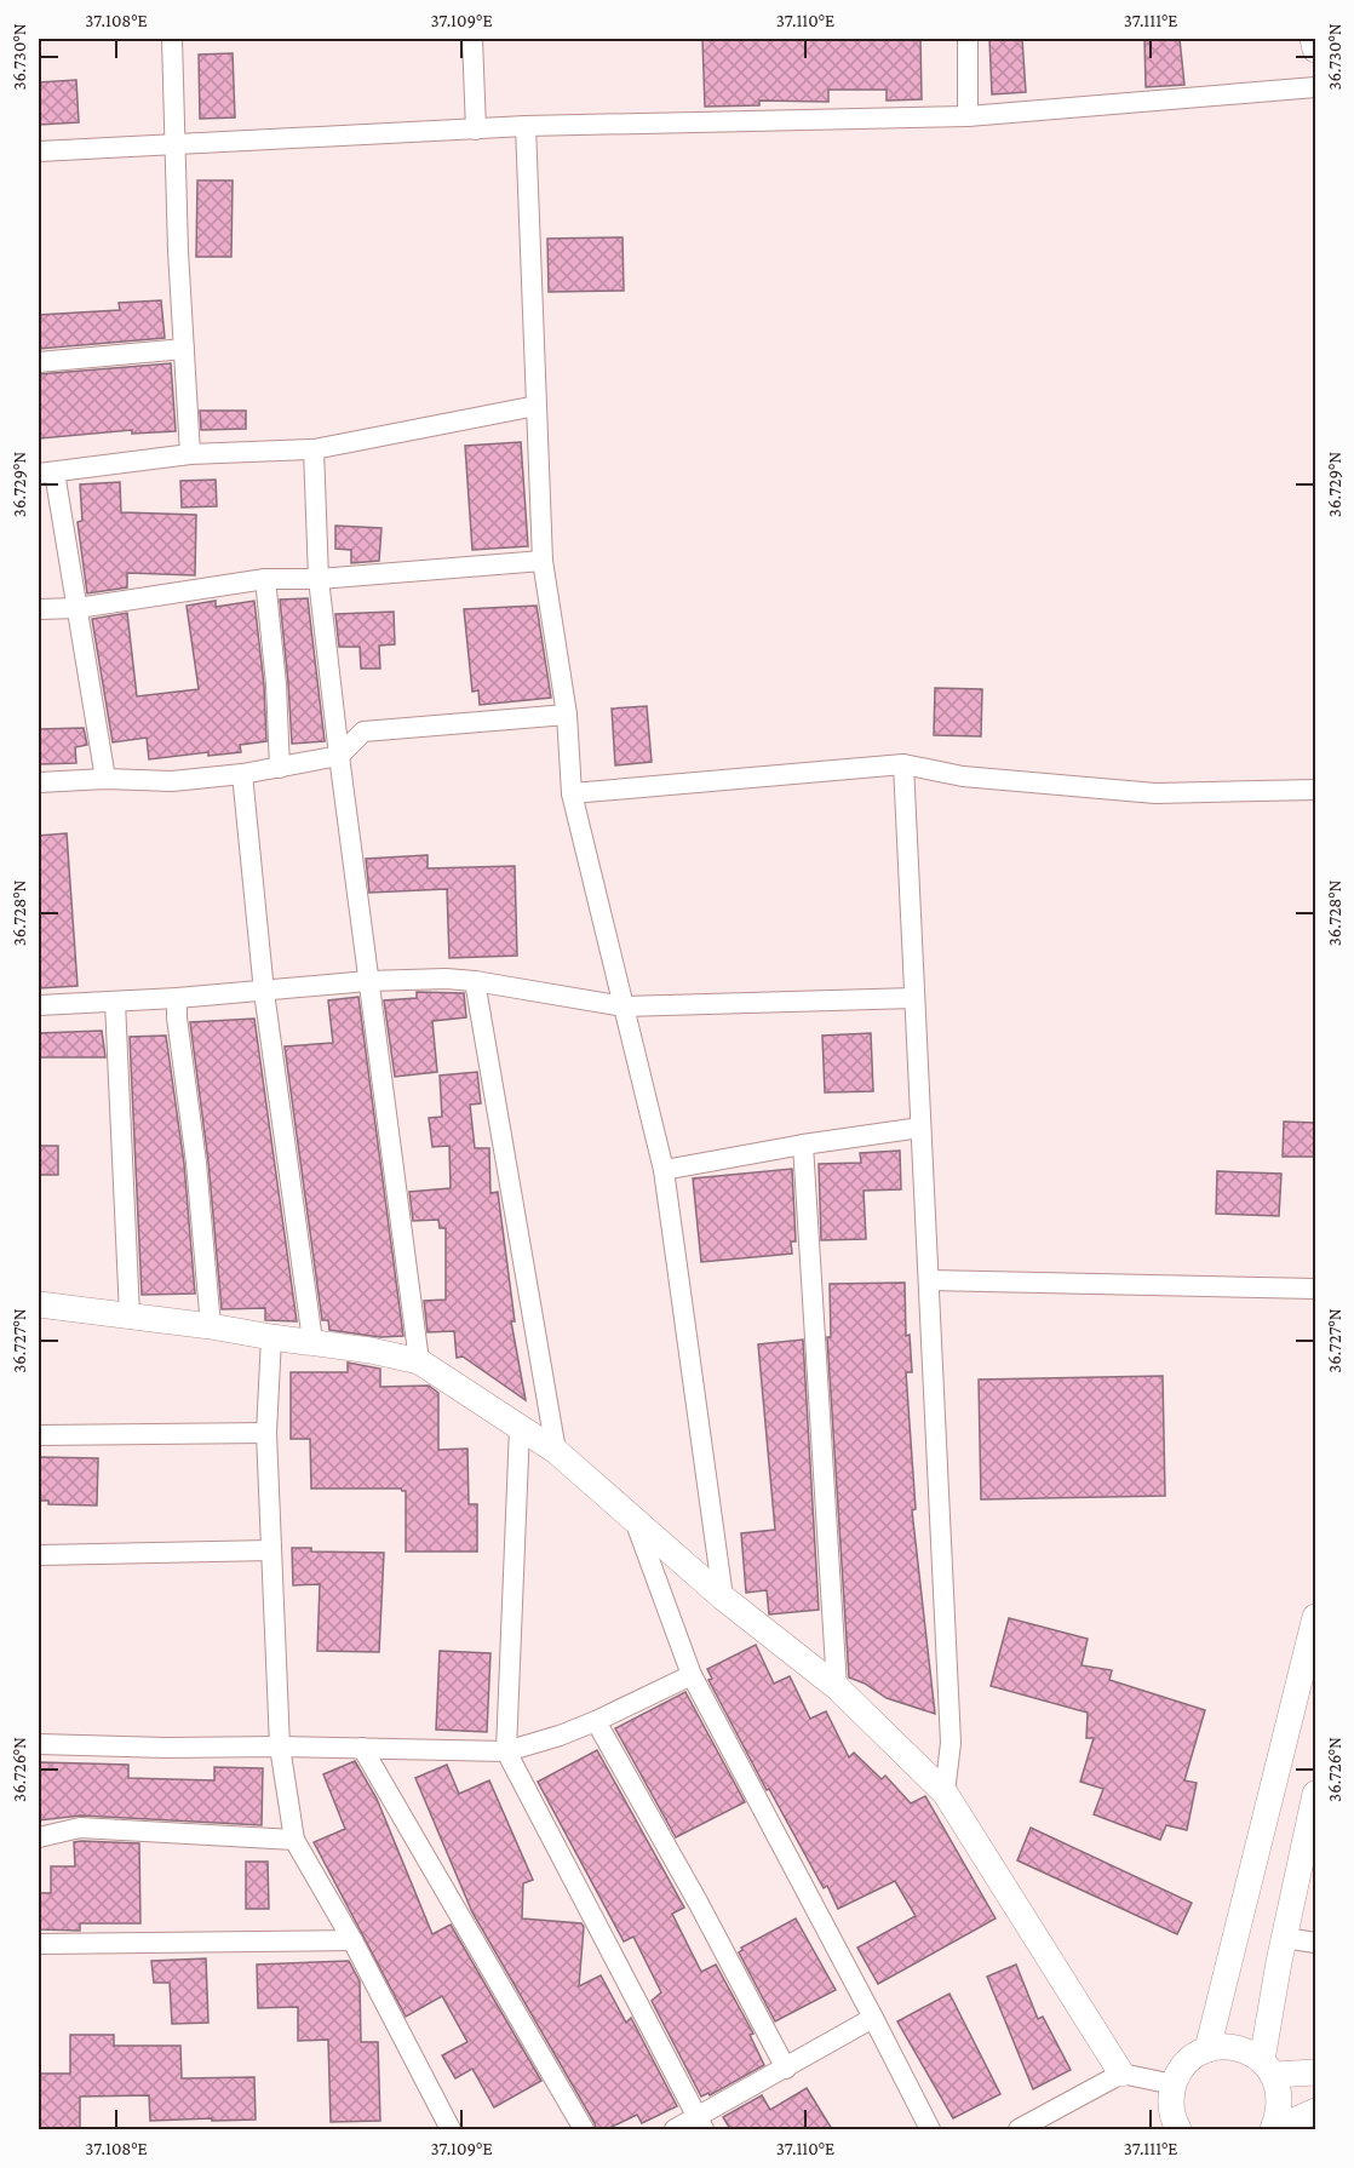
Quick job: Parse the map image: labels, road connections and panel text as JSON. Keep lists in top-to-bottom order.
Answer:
{
  "coordinates": [
    "37.108°E",
    "37.109°E",
    "37.110°E",
    "37.111°E",
    "36.730°N",
    "36.729°N",
    "36.728°N",
    "36.727°N",
    "36.726°N"
  ]
}
